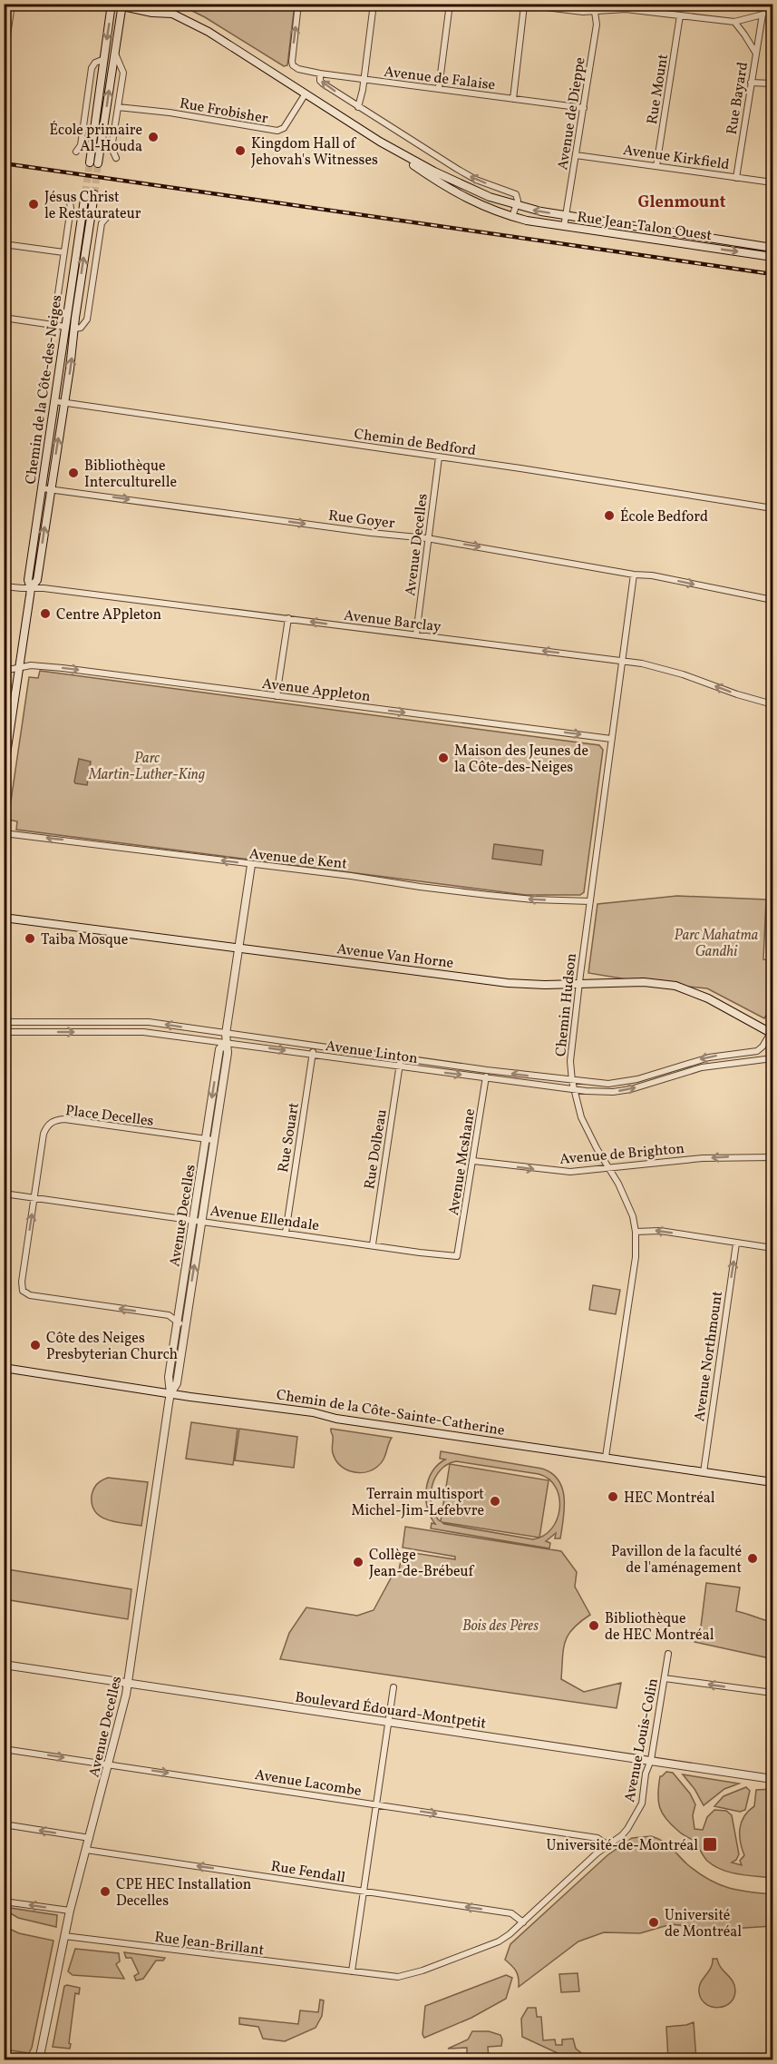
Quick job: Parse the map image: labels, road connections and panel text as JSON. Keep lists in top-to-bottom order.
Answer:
{
  "streets": {
    "main road": [
      "Rue Jean-Talon Ouest",
      "Chemin de la Côte-des-Neiges",
      "Avenue Van Horne",
      "Chemin de la Côte-Sainte-Catherine"
    ],
    "street": [
      "Avenue de Falaise",
      "Rue Mount",
      "Rue Bayard",
      "Rue Frobisher",
      "Avenue de Dieppe",
      "Avenue Kirkfield",
      "Chemin de Bedford",
      "Rue Goyer",
      "Avenue Decelles",
      "Avenue Barclay",
      "Avenue Appleton",
      "Avenue de Kent",
      "Chemin Hudson",
      "Avenue Linton",
      "Place Decelles",
      "Rue Souart",
      "Rue Dolbeau",
      "Avenue de Brighton",
      "Avenue Mcshane",
      "Avenue Ellendale",
      "Avenue Northmount",
      "Boulevard Édouard-Montpetit",
      "Avenue Louis-Colin",
      "Avenue Lacombe",
      "Rue Fendall",
      "Rue Jean-Brillant"
    ]
  },
  "crossings": [
    ["Avenue de Falaise", "Avenue de Dieppe"],
    ["Rue Mount", "Avenue Kirkfield"],
    ["Rue Bayard", "Avenue Kirkfield"],
    ["Rue Frobisher", "Rue Jean-Talon Ouest"],
    ["Avenue de Dieppe", "Avenue Kirkfield"],
    ["Avenue de Dieppe", "Rue Jean-Talon Ouest"],
    ["Chemin de la Côte-des-Neiges", "Chemin de Bedford"],
    ["Chemin de la Côte-des-Neiges", "Rue Goyer"],
    ["Chemin de la Côte-des-Neiges", "Avenue Barclay"],
    ["Chemin de la Côte-des-Neiges", "Avenue Appleton"],
    ["Chemin de Bedford", "Avenue Decelles"],
    ["Rue Goyer", "Avenue Decelles"],
    ["Rue Goyer", "Chemin Hudson"],
    ["Avenue Decelles", "Avenue Barclay"],
    ["Avenue Decelles", "Avenue de Kent"],
    ["Avenue Decelles", "Avenue Van Horne"],
    ["Avenue Decelles", "Avenue Linton"],
    ["Avenue Decelles", "Place Decelles"],
    ["Avenue Decelles", "Avenue Ellendale"],
    ["Avenue Decelles", "Chemin de la Côte-Sainte-Catherine"],
    ["Avenue Decelles", "Boulevard Édouard-Montpetit"],
    ["Avenue Decelles", "Avenue Lacombe"],
    ["Avenue Decelles", "Rue Fendall"],
    ["Avenue Decelles", "Rue Jean-Brillant"],
    ["Avenue Barclay", "Chemin Hudson"],
    ["Avenue Appleton", "Chemin Hudson"],
    ["Avenue de Kent", "Chemin Hudson"],
    ["Avenue Van Horne", "Chemin Hudson"],
    ["Avenue Van Horne", "Avenue Linton"],
    ["Chemin Hudson", "Avenue Linton"],
    ["Chemin Hudson", "Avenue de Brighton"],
    ["Chemin Hudson", "Chemin de la Côte-Sainte-Catherine"],
    ["Avenue Linton", "Rue Souart"],
    ["Avenue Linton", "Rue Dolbeau"],
    ["Avenue Linton", "Avenue Mcshane"],
    ["Place Decelles", "Avenue Ellendale"],
    ["Rue Souart", "Avenue Ellendale"],
    ["Rue Dolbeau", "Avenue Ellendale"],
    ["Avenue de Brighton", "Avenue Mcshane"],
    ["Avenue Mcshane", "Avenue Ellendale"],
    ["Avenue Northmount", "Chemin de la Côte-Sainte-Catherine"],
    ["Boulevard Édouard-Montpetit", "Avenue Louis-Colin"],
    ["Avenue Louis-Colin", "Avenue Lacombe"],
    ["Avenue Louis-Colin", "Rue Fendall"],
    ["Avenue Louis-Colin", "Rue Jean-Brillant"]
  ],
  "one_way": [
    "Rue Goyer",
    "Avenue Barclay",
    "Avenue Appleton",
    "Avenue de Kent",
    "Avenue Northmount",
    "Avenue Lacombe",
    "Rue Fendall"
  ],
  "districts": ["Glenmount"],
  "parks": ["Parc Martin-Luther-King", "Parc Mahatma Gandhi", "Bois des Pères"],
  "places": {
    "other": [
      "École primaire Al-Houda",
      "Kingdom Hall of Jehovah's Witnesses",
      "Jésus Christ le Restaurateur",
      "Bibliothèque Interculturelle",
      "École Bedford",
      "Centre APpleton",
      "Maison des Jeunes de la Côte-des-Neiges",
      "Taiba Mosque",
      "Côte des Neiges Presbyterian Church",
      "HEC Montréal",
      "Terrain multisport Michel-Jim-Lefebvre",
      "Pavillon de la faculté de l'aménagement",
      "Collège Jean-de-Brébeuf",
      "Bibliothèque de HEC Montréal",
      "CPE HEC Installation Decelles",
      "Université de Montréal"
    ],
    "transit": ["Université-de-Montréal"]
  }
}
